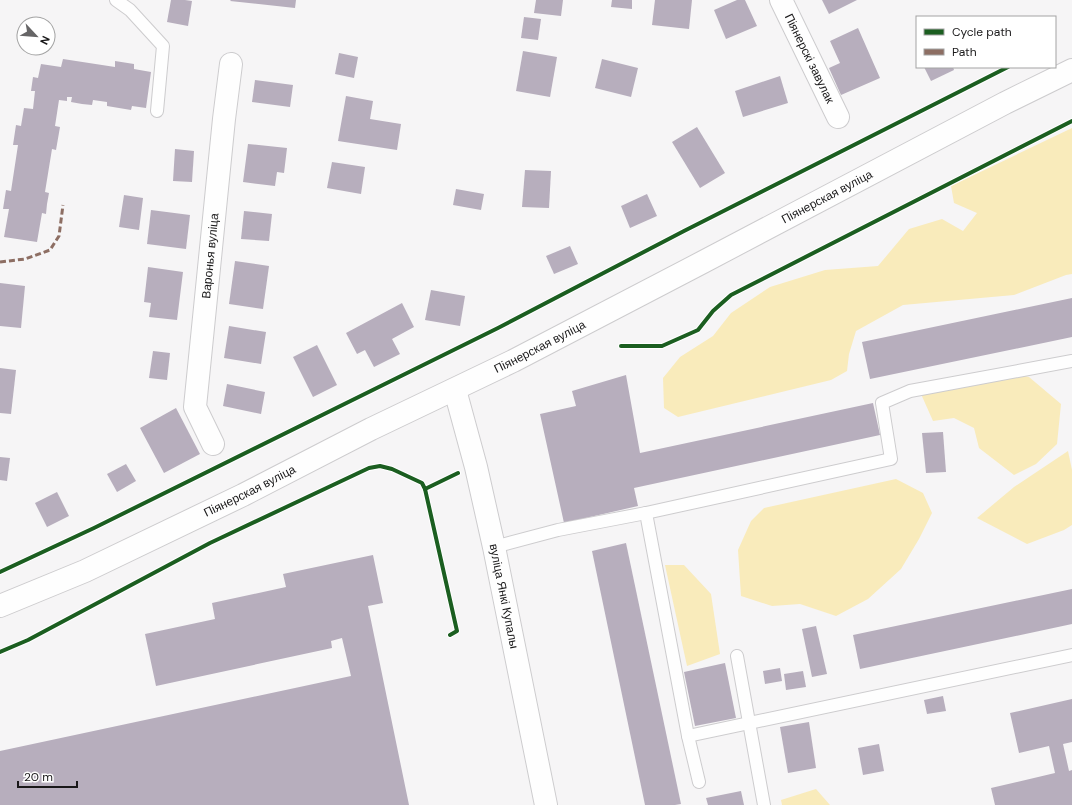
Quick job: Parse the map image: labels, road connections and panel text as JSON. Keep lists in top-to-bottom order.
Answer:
{
  "streets": {
    "main road": [
      "Піянерскі завулак",
      "Піянерская вуліца",
      "Варонья вуліца",
      "вуліца Янкі Купалы"
    ]
  },
  "crossings": [
    ["Піянерская вуліца", "вуліца Янкі Купалы"]
  ],
  "legend": ["Cycle path", "Path"],
  "scale_bar": "20 m",
  "north": "bottom right"
}
